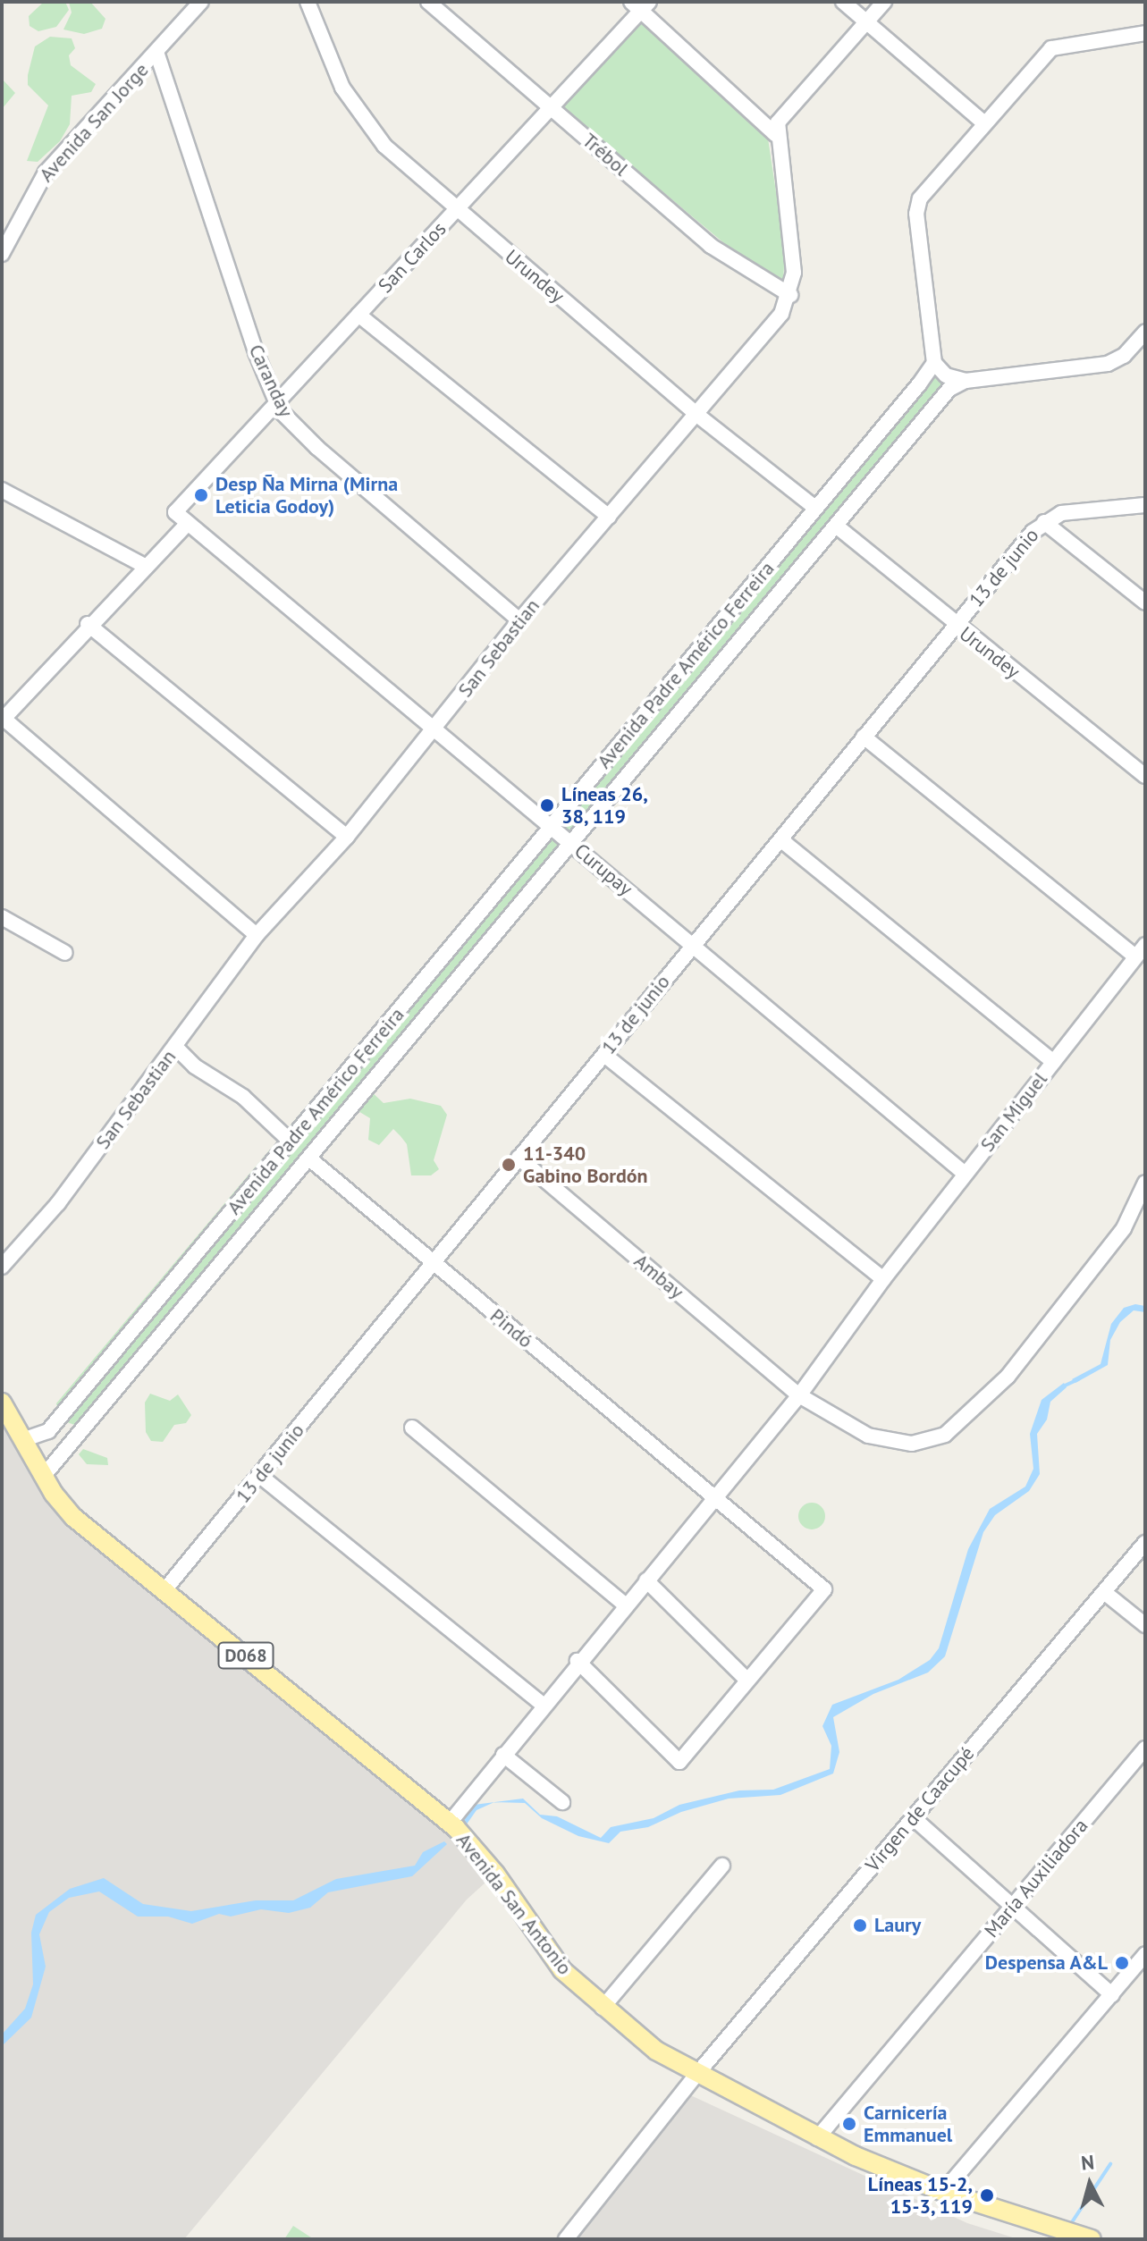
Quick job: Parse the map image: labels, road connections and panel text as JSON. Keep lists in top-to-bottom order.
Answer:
{
  "streets": {
    "main road": ["D068", "Avenida San Antonio"],
    "street": [
      "Avenida San Jorge",
      "Trébol",
      "San Carlos",
      "Urundey",
      "Caranday",
      "13 de junio",
      "San Sebastian",
      "Avenida Padre Américo Ferreira",
      "Curupay",
      "San Miguel",
      "Ambay",
      "Pindó",
      "Virgen de Caacupé",
      "María Auxiliadora"
    ]
  },
  "crossings": [
    ["Avenida San Jorge", "Caranday"],
    ["Trébol", "San Carlos"],
    ["Trébol", "San Sebastian"],
    ["San Carlos", "Urundey"],
    ["San Carlos", "Caranday"],
    ["San Carlos", "Curupay"],
    ["Urundey", "13 de junio"],
    ["Urundey", "San Sebastian"],
    ["Urundey", "Avenida Padre Américo Ferreira"],
    ["Caranday", "San Sebastian"],
    ["13 de junio", "Curupay"],
    ["13 de junio", "Ambay"],
    ["13 de junio", "Pindó"],
    ["13 de junio", "Avenida San Antonio"],
    ["San Sebastian", "Curupay"],
    ["Avenida Padre Américo Ferreira", "Curupay"],
    ["Avenida Padre Américo Ferreira", "Pindó"],
    ["Avenida Padre Américo Ferreira", "Avenida San Antonio"],
    ["Curupay", "San Miguel"],
    ["San Miguel", "Ambay"],
    ["San Miguel", "Pindó"],
    ["San Miguel", "Avenida San Antonio"],
    ["Virgen de Caacupé", "Avenida San Antonio"],
    ["María Auxiliadora", "Avenida San Antonio"]
  ],
  "places": [
    "Desp Ña Mirna (Mirna Leticia Godoy)",
    "Líneas 26, 38, 119",
    "11-340 Gabino Bordón",
    "Laury",
    "Despensa A&L",
    "Carnicería Emmanuel",
    "Líneas 15-2, 15-3, 119"
  ],
  "north": "top"
}
